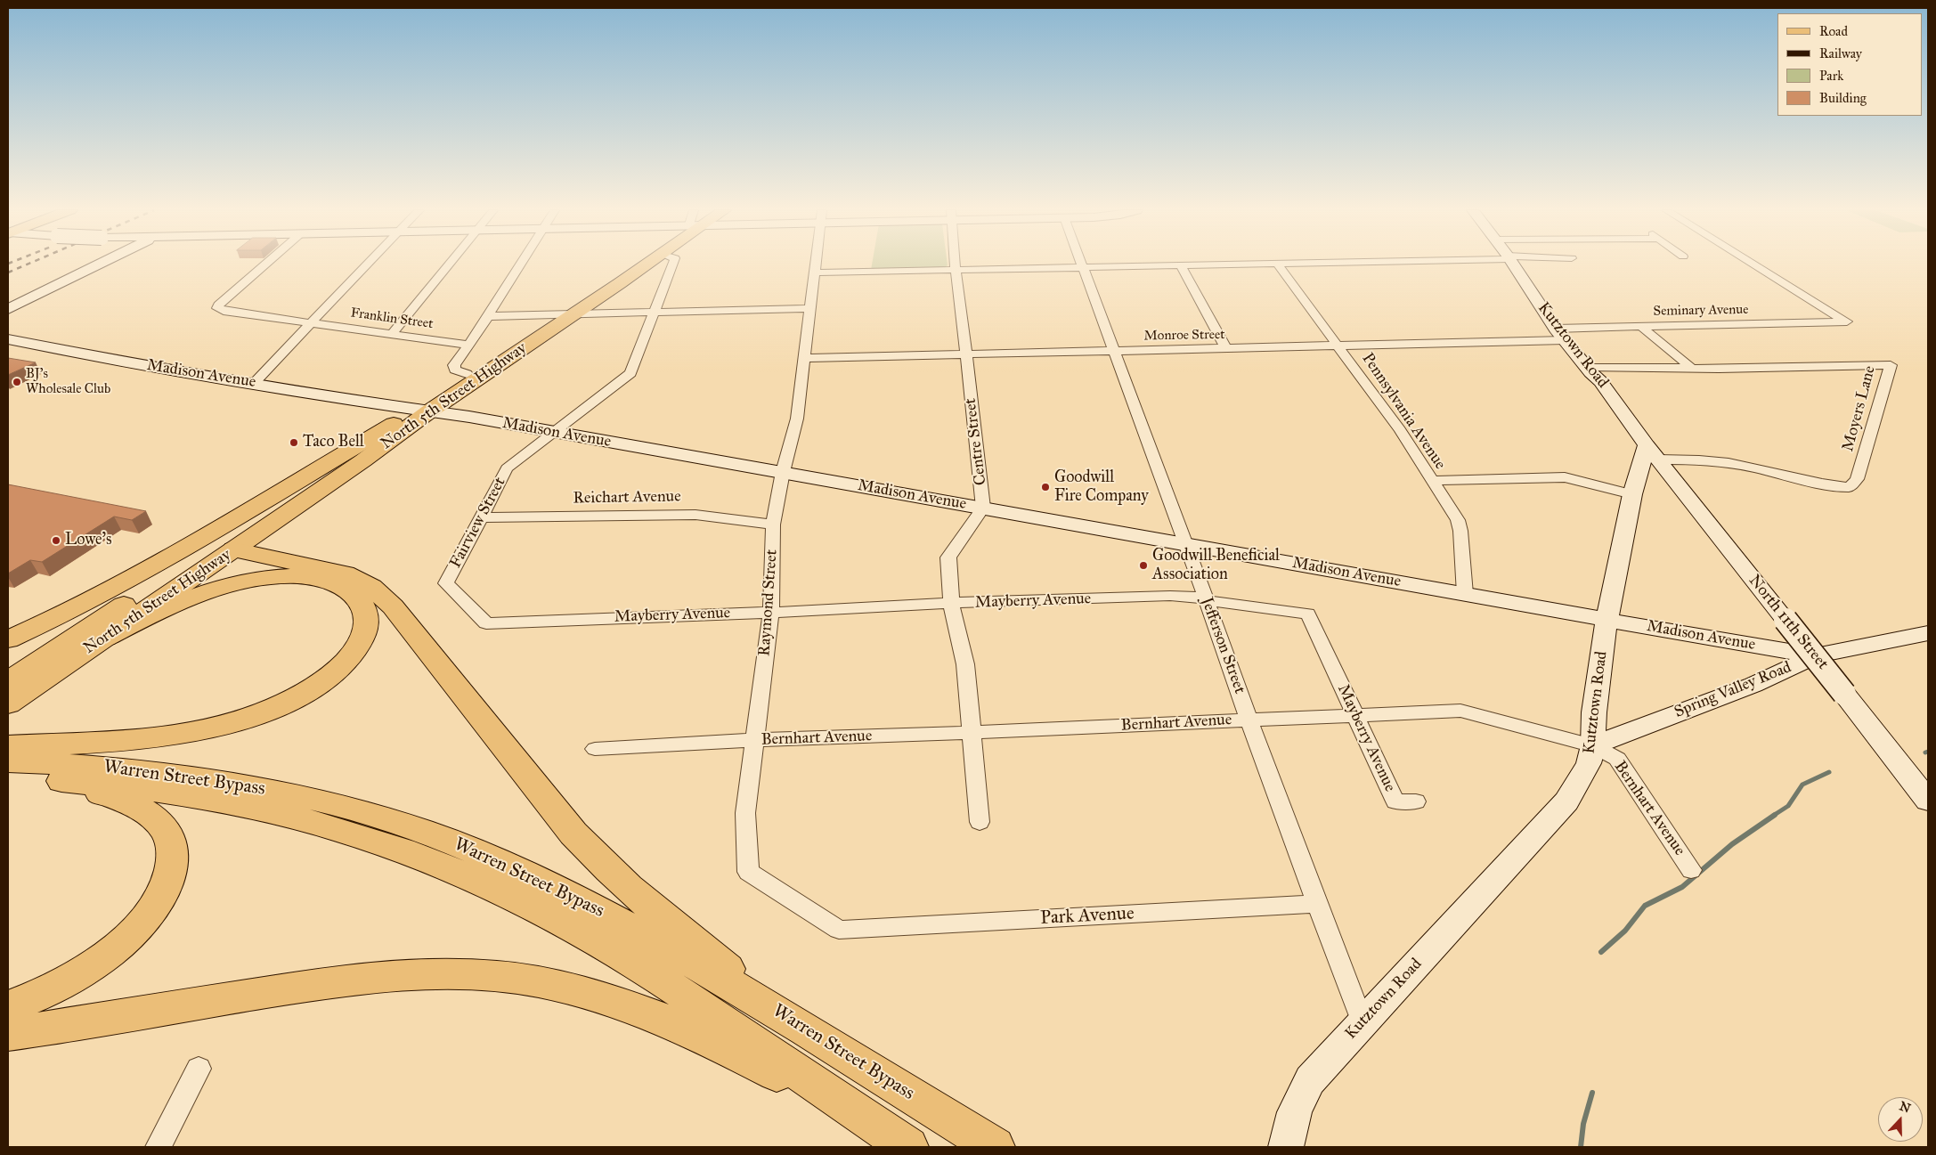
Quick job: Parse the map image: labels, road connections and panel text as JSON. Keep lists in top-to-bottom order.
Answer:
{
  "streets": {
    "main road": ["North 5th Street Highway", "Warren Street Bypass"],
    "street": [
      "Seminary Avenue",
      "Franklin Street",
      "Monroe Street",
      "Kutztown Road",
      "Madison Avenue",
      "Moyers Lane",
      "Pennsylvania Avenue",
      "Centre Street",
      "Reichart Avenue",
      "Fairview Street",
      "Mayberry Avenue",
      "Raymond Street",
      "North 11th Street",
      "Jefferson Street",
      "Spring Valley Road",
      "Bernhart Avenue",
      "Park Avenue"
    ]
  },
  "crossings": [
    ["Seminary Avenue", "Monroe Street"],
    ["Seminary Avenue", "Kutztown Road"],
    ["Monroe Street", "Kutztown Road"],
    ["Monroe Street", "Pennsylvania Avenue"],
    ["Monroe Street", "Centre Street"],
    ["Monroe Street", "Raymond Street"],
    ["Monroe Street", "Jefferson Street"],
    ["Kutztown Road", "Madison Avenue"],
    ["Kutztown Road", "Moyers Lane"],
    ["Kutztown Road", "North 11th Street"],
    ["Kutztown Road", "Jefferson Street"],
    ["Kutztown Road", "Spring Valley Road"],
    ["Kutztown Road", "Bernhart Avenue"],
    ["Madison Avenue", "North 5th Street Highway"],
    ["Madison Avenue", "Pennsylvania Avenue"],
    ["Madison Avenue", "Centre Street"],
    ["Madison Avenue", "Fairview Street"],
    ["Madison Avenue", "Raymond Street"],
    ["Madison Avenue", "Jefferson Street"],
    ["Madison Avenue", "Spring Valley Road"],
    ["Moyers Lane", "North 11th Street"],
    ["Centre Street", "Mayberry Avenue"],
    ["Centre Street", "Bernhart Avenue"],
    ["Reichart Avenue", "Fairview Street"],
    ["Reichart Avenue", "Raymond Street"],
    ["Fairview Street", "Mayberry Avenue"],
    ["Mayberry Avenue", "Raymond Street"],
    ["Mayberry Avenue", "Jefferson Street"],
    ["Mayberry Avenue", "Bernhart Avenue"],
    ["Raymond Street", "Bernhart Avenue"],
    ["Raymond Street", "Park Avenue"],
    ["Jefferson Street", "Bernhart Avenue"],
    ["Jefferson Street", "Park Avenue"],
    ["Spring Valley Road", "Bernhart Avenue"]
  ],
  "places": [
    "BJ's Wholesale Club",
    "Taco Bell",
    "Goodwill Fire Company",
    "Lowe's",
    "Goodwill Beneficial Association"
  ],
  "legend": [
    "Road",
    "Railway",
    "Park",
    "Building"
  ],
  "north": "top"
}
